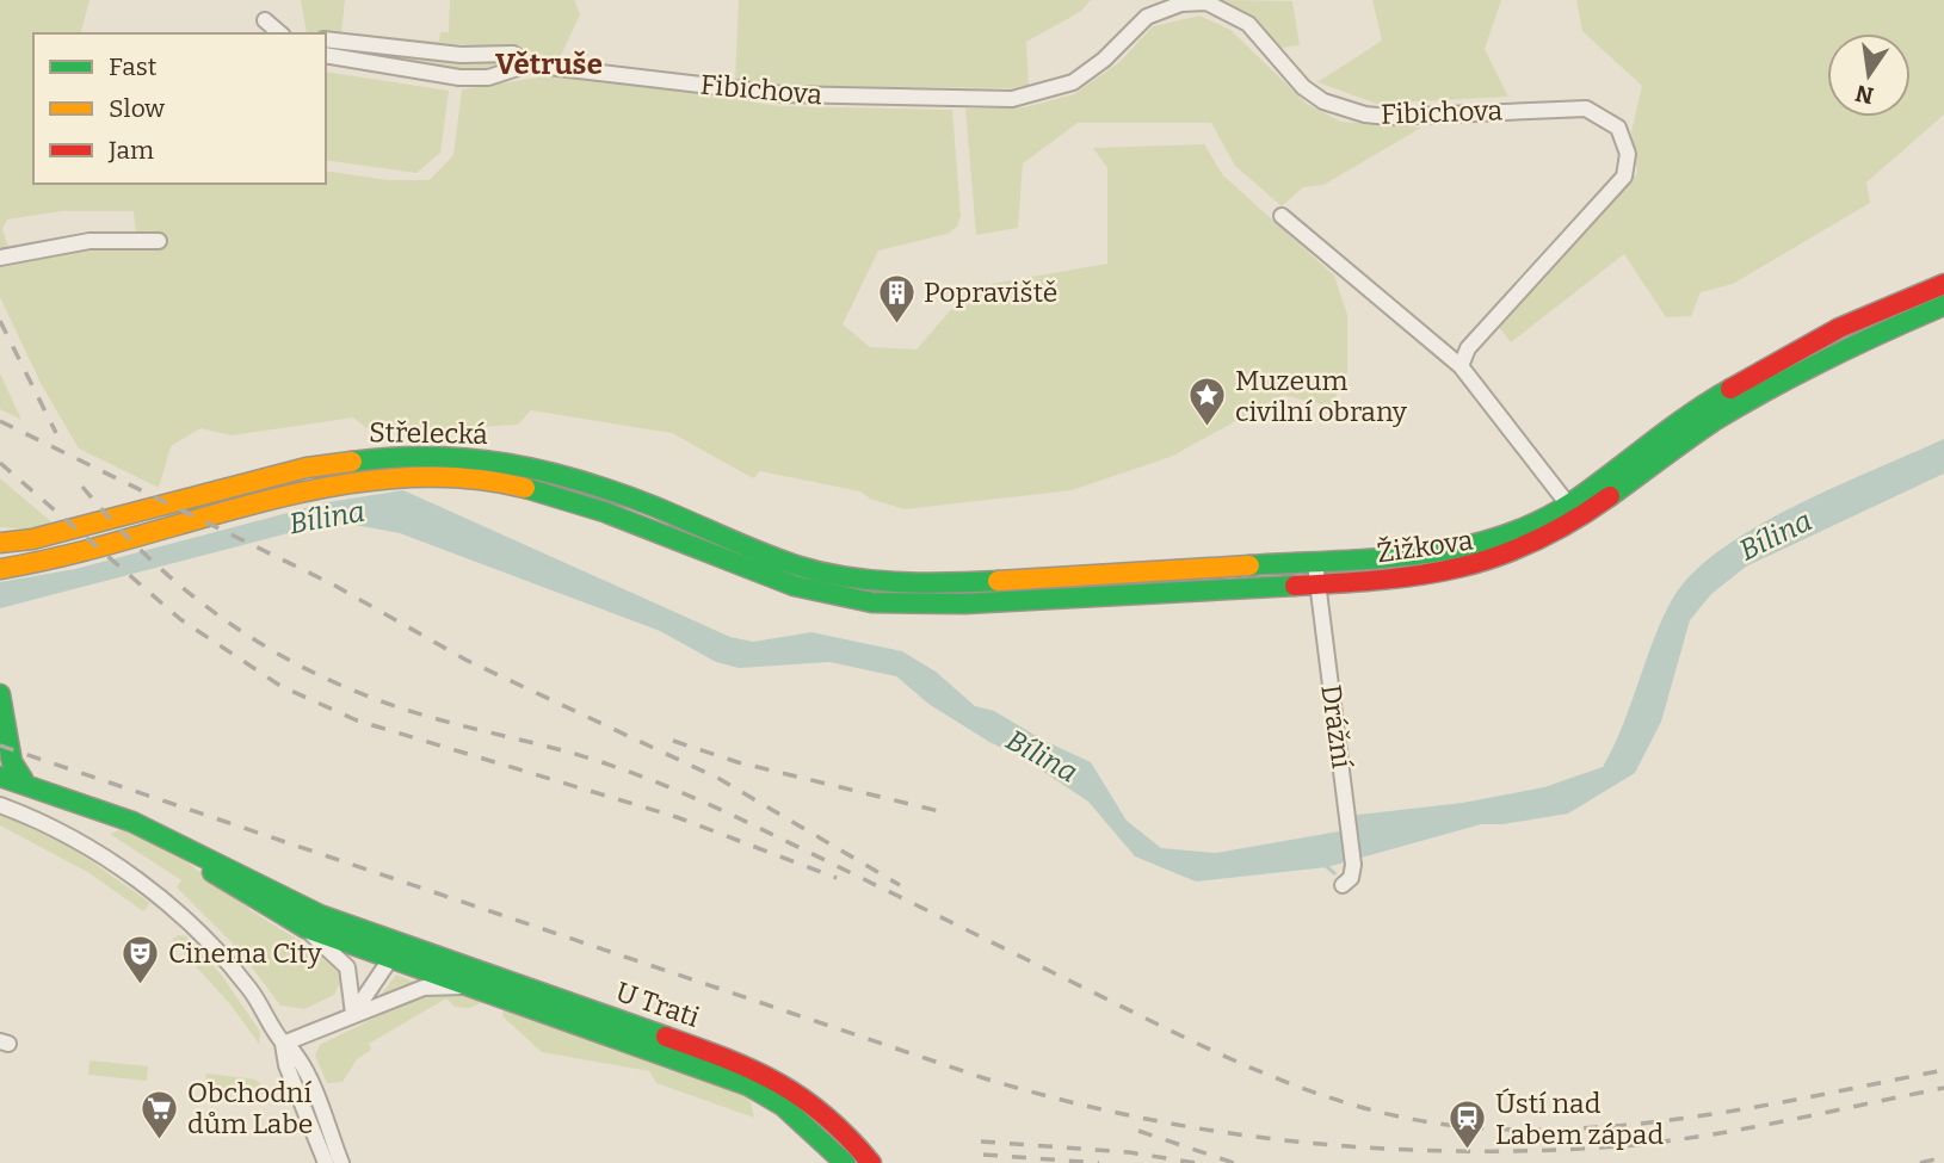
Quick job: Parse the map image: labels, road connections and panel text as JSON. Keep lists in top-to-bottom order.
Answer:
{
  "streets": {
    "main road": ["Střelecká", "Žižkova", "U Trati"],
    "street": ["Fibichova", "Drážní"]
  },
  "crossings": [
    ["Střelecká", "Žižkova"],
    ["Žižkova", "Drážní"]
  ],
  "districts": ["Větruše"],
  "water": ["Bílina"],
  "places": {
    "building": ["Popraviště"],
    "place": ["Muzeum civilní obrany"],
    "theatre": ["Cinema City"],
    "supermarket": ["Obchodní dům Labe"],
    "station": ["Ústí nad Labem západ"]
  },
  "legend": ["Fast", "Slow", "Jam"],
  "north": "bottom"
}
